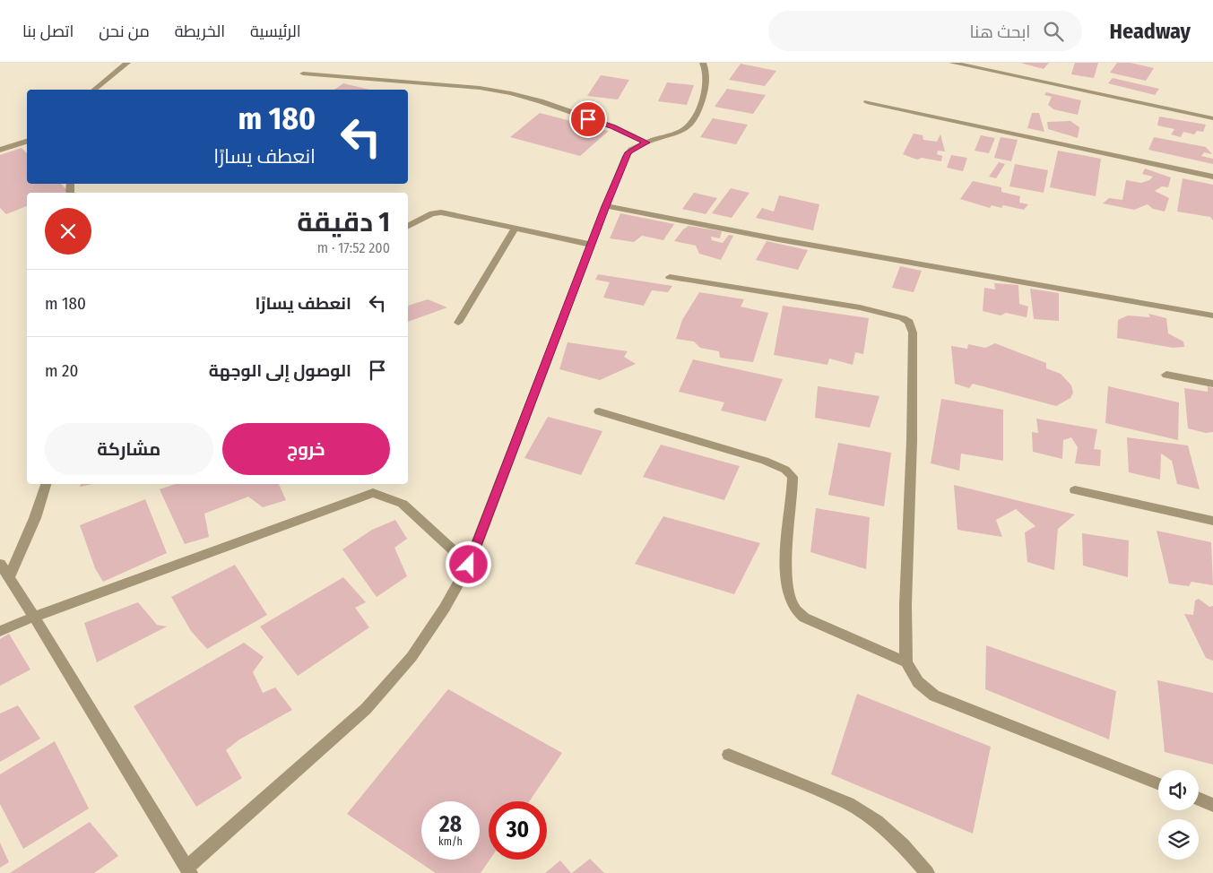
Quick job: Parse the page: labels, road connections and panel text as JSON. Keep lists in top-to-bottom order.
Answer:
{
  "page": {
    "header": "Headway",
    "search": "ابحث هنا",
    "nav": [
      "الرئيسية",
      "الخريطة",
      "من نحن",
      "اتصل بنا"
    ],
    "turn": ["180 m", "انعطف يسارًا"],
    "heading": ["1 دقيقة", "200 m · 17:52"],
    "list": [
      {
        "name": "انعطف يسارًا",
        "value": "180 m"
      },
      {
        "name": "الوصول إلى الوجهة",
        "value": "20 m"
      }
    ],
    "buttons": ["خروج", "مشاركة"],
    "speed": "28 km/h",
    "limit": "30"
  }
}
